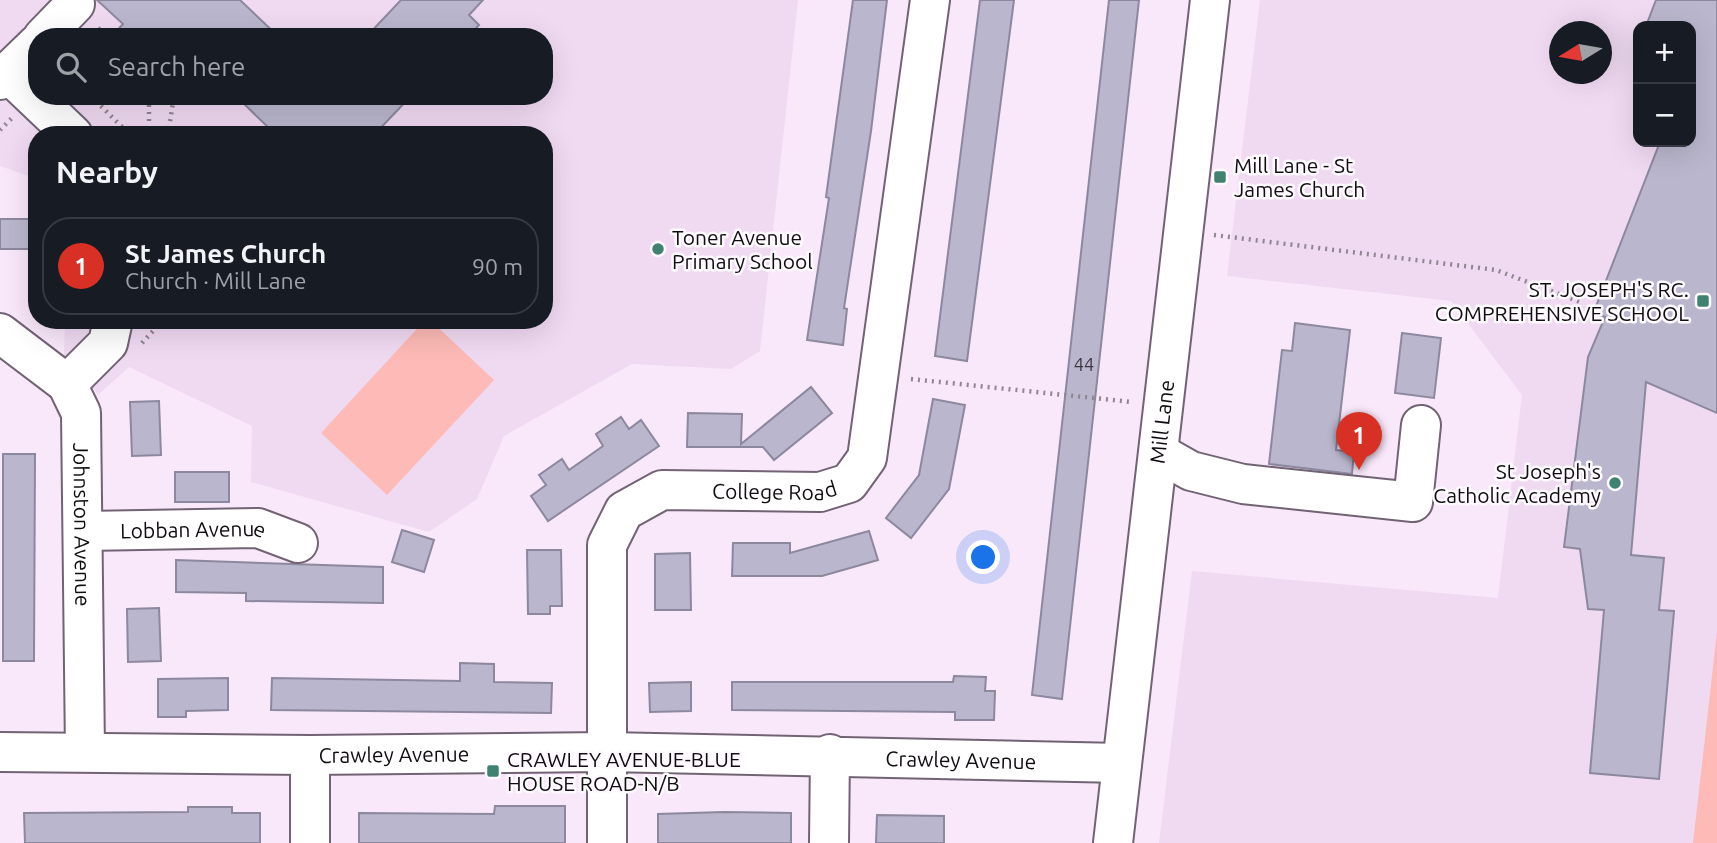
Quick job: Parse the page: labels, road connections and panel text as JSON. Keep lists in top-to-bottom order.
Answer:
{
  "streets": {
    "street": [
      "Mill Lane",
      "College Road",
      "Johnston Avenue",
      "Lobban Avenue",
      "Crawley Avenue"
    ]
  },
  "crossings": [
    ["Mill Lane", "Crawley Avenue"],
    ["College Road", "Crawley Avenue"],
    ["Johnston Avenue", "Lobban Avenue"],
    ["Johnston Avenue", "Crawley Avenue"]
  ],
  "places": {
    "transit": ["Mill Lane - St James Church", "ST. JOSEPH'S RC. COMPREHENSIVE SCHOOL", "CRAWLEY AVENUE-BLUE HOUSE ROAD-N/B"],
    "other": ["Toner Avenue Primary School", "St Joseph's Catholic Academy"]
  },
  "house_numbers": ["44"],
  "north": "left",
  "page": {
    "map_buttons": ["+", "−"],
    "search": "Search here",
    "heading": "Nearby",
    "list": [
      {
        "mark": "1",
        "name": "St James Church",
        "note": "Church · Mill Lane",
        "value": "90 m"
      }
    ],
    "pins": "1"
  }
}
